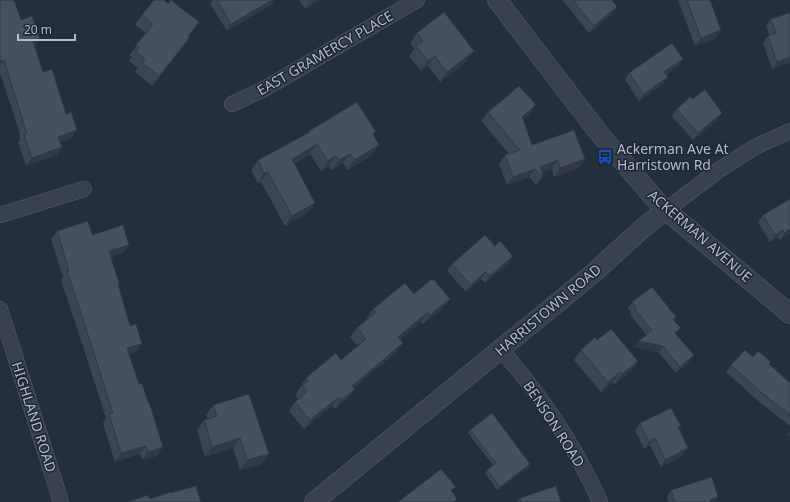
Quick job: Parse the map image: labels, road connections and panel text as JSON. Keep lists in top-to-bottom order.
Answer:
{
  "streets": {
    "street": [
      "EAST GRAMERCY PLACE",
      "ACKERMAN AVENUE",
      "HARRISTOWN ROAD",
      "HIGHLAND ROAD",
      "BENSON ROAD"
    ]
  },
  "crossings": [
    ["ACKERMAN AVENUE", "HARRISTOWN ROAD"],
    ["HARRISTOWN ROAD", "BENSON ROAD"]
  ],
  "places": {
    "bus stop": ["Ackerman Ave At Harristown Rd"]
  },
  "scale_bar": "20 m"
}
